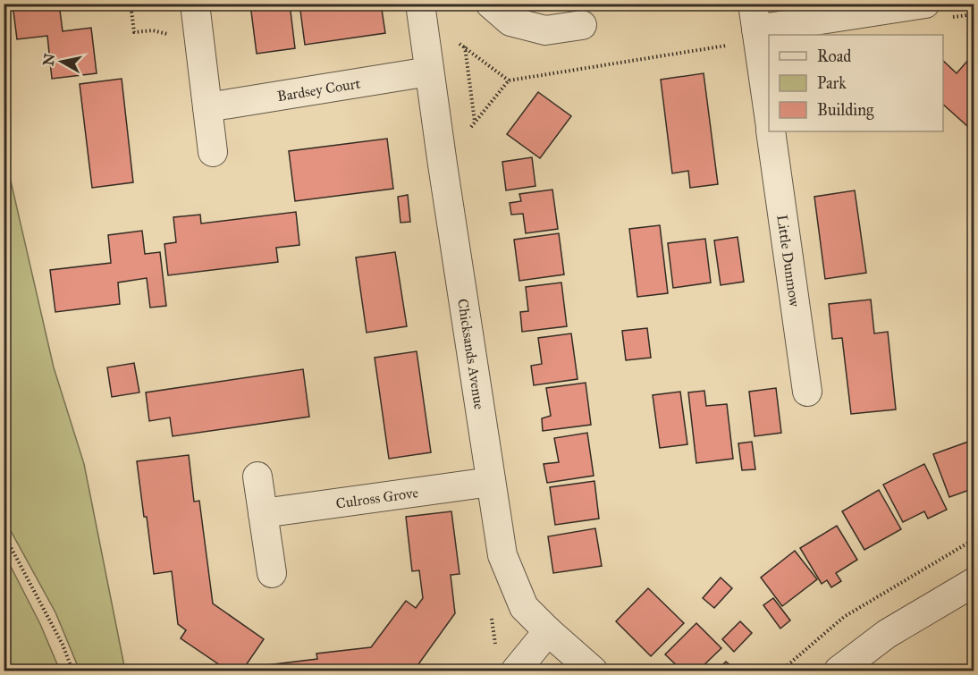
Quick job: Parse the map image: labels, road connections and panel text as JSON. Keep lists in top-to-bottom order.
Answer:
{
  "streets": {
    "street": [
      "Bardsey Court",
      "Little Dunmow",
      "Chicksands Avenue",
      "Culross Grove"
    ]
  },
  "crossings": [
    ["Bardsey Court", "Chicksands Avenue"],
    ["Chicksands Avenue", "Culross Grove"]
  ],
  "legend": ["Road", "Park", "Building"],
  "north": "left"
}
